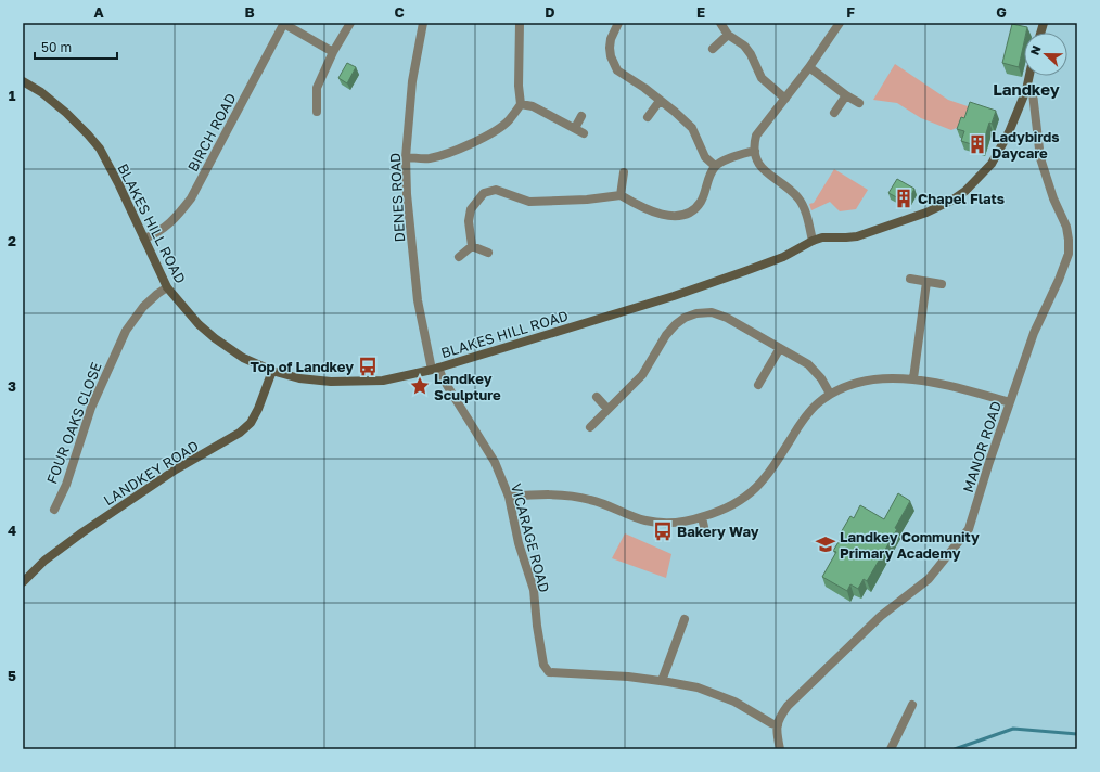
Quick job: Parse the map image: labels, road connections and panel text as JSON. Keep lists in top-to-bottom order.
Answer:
{
  "streets": {
    "street": [
      "BIRCH ROAD",
      "DENES ROAD",
      "BLAKES HILL ROAD",
      "FOUR OAKS CLOSE",
      "MANOR ROAD",
      "LANDKEY ROAD",
      "VICARAGE ROAD"
    ]
  },
  "crossings": [
    ["BIRCH ROAD", "BLAKES HILL ROAD"],
    ["DENES ROAD", "BLAKES HILL ROAD"],
    ["DENES ROAD", "VICARAGE ROAD"],
    ["BLAKES HILL ROAD", "FOUR OAKS CLOSE"],
    ["BLAKES HILL ROAD", "MANOR ROAD"],
    ["BLAKES HILL ROAD", "LANDKEY ROAD"],
    ["BLAKES HILL ROAD", "VICARAGE ROAD"],
    ["MANOR ROAD", "VICARAGE ROAD"]
  ],
  "districts": ["Landkey"],
  "places": {
    "building": ["Ladybirds Daycare", "Chapel Flats"],
    "bus stop": ["Top of Landkey", "Bakery Way"],
    "place": ["Landkey Sculpture"],
    "school or university": ["Landkey Community Primary Academy"]
  },
  "scale_bar": "50 m",
  "north": "left",
  "grid": {
    "columns": [
      "A",
      "B",
      "C",
      "D",
      "E",
      "F",
      "G"
    ],
    "rows": [
      "1",
      "2",
      "3",
      "4",
      "5"
    ]
  }
}
